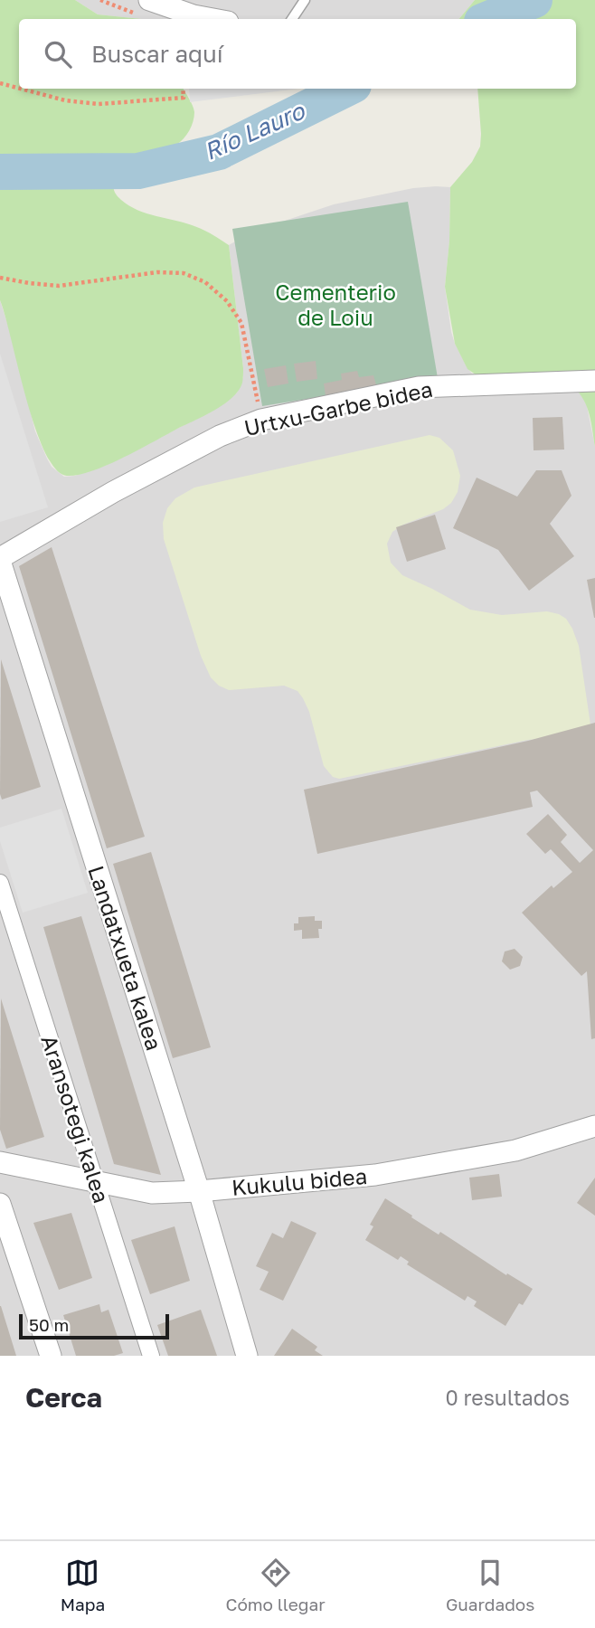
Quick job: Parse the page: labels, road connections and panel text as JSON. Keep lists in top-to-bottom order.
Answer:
{
  "streets": {
    "street": [
      "Urtxu-Garbe bidea",
      "Landatxueta kalea",
      "Aransotegi kalea",
      "Kukulu bidea"
    ]
  },
  "crossings": [
    ["Urtxu-Garbe bidea", "Landatxueta kalea"],
    ["Landatxueta kalea", "Kukulu bidea"],
    ["Aransotegi kalea", "Kukulu bidea"]
  ],
  "water": ["Río Lauro"],
  "parks": ["Cementerio de Loiu"],
  "scale_bar": "50 m",
  "page": {
    "search": "Buscar aquí",
    "scale": "50 m",
    "heading": ["Cerca", "0 resultados"],
    "nav": ["Mapa", "Cómo llegar", "Guardados"]
  }
}
